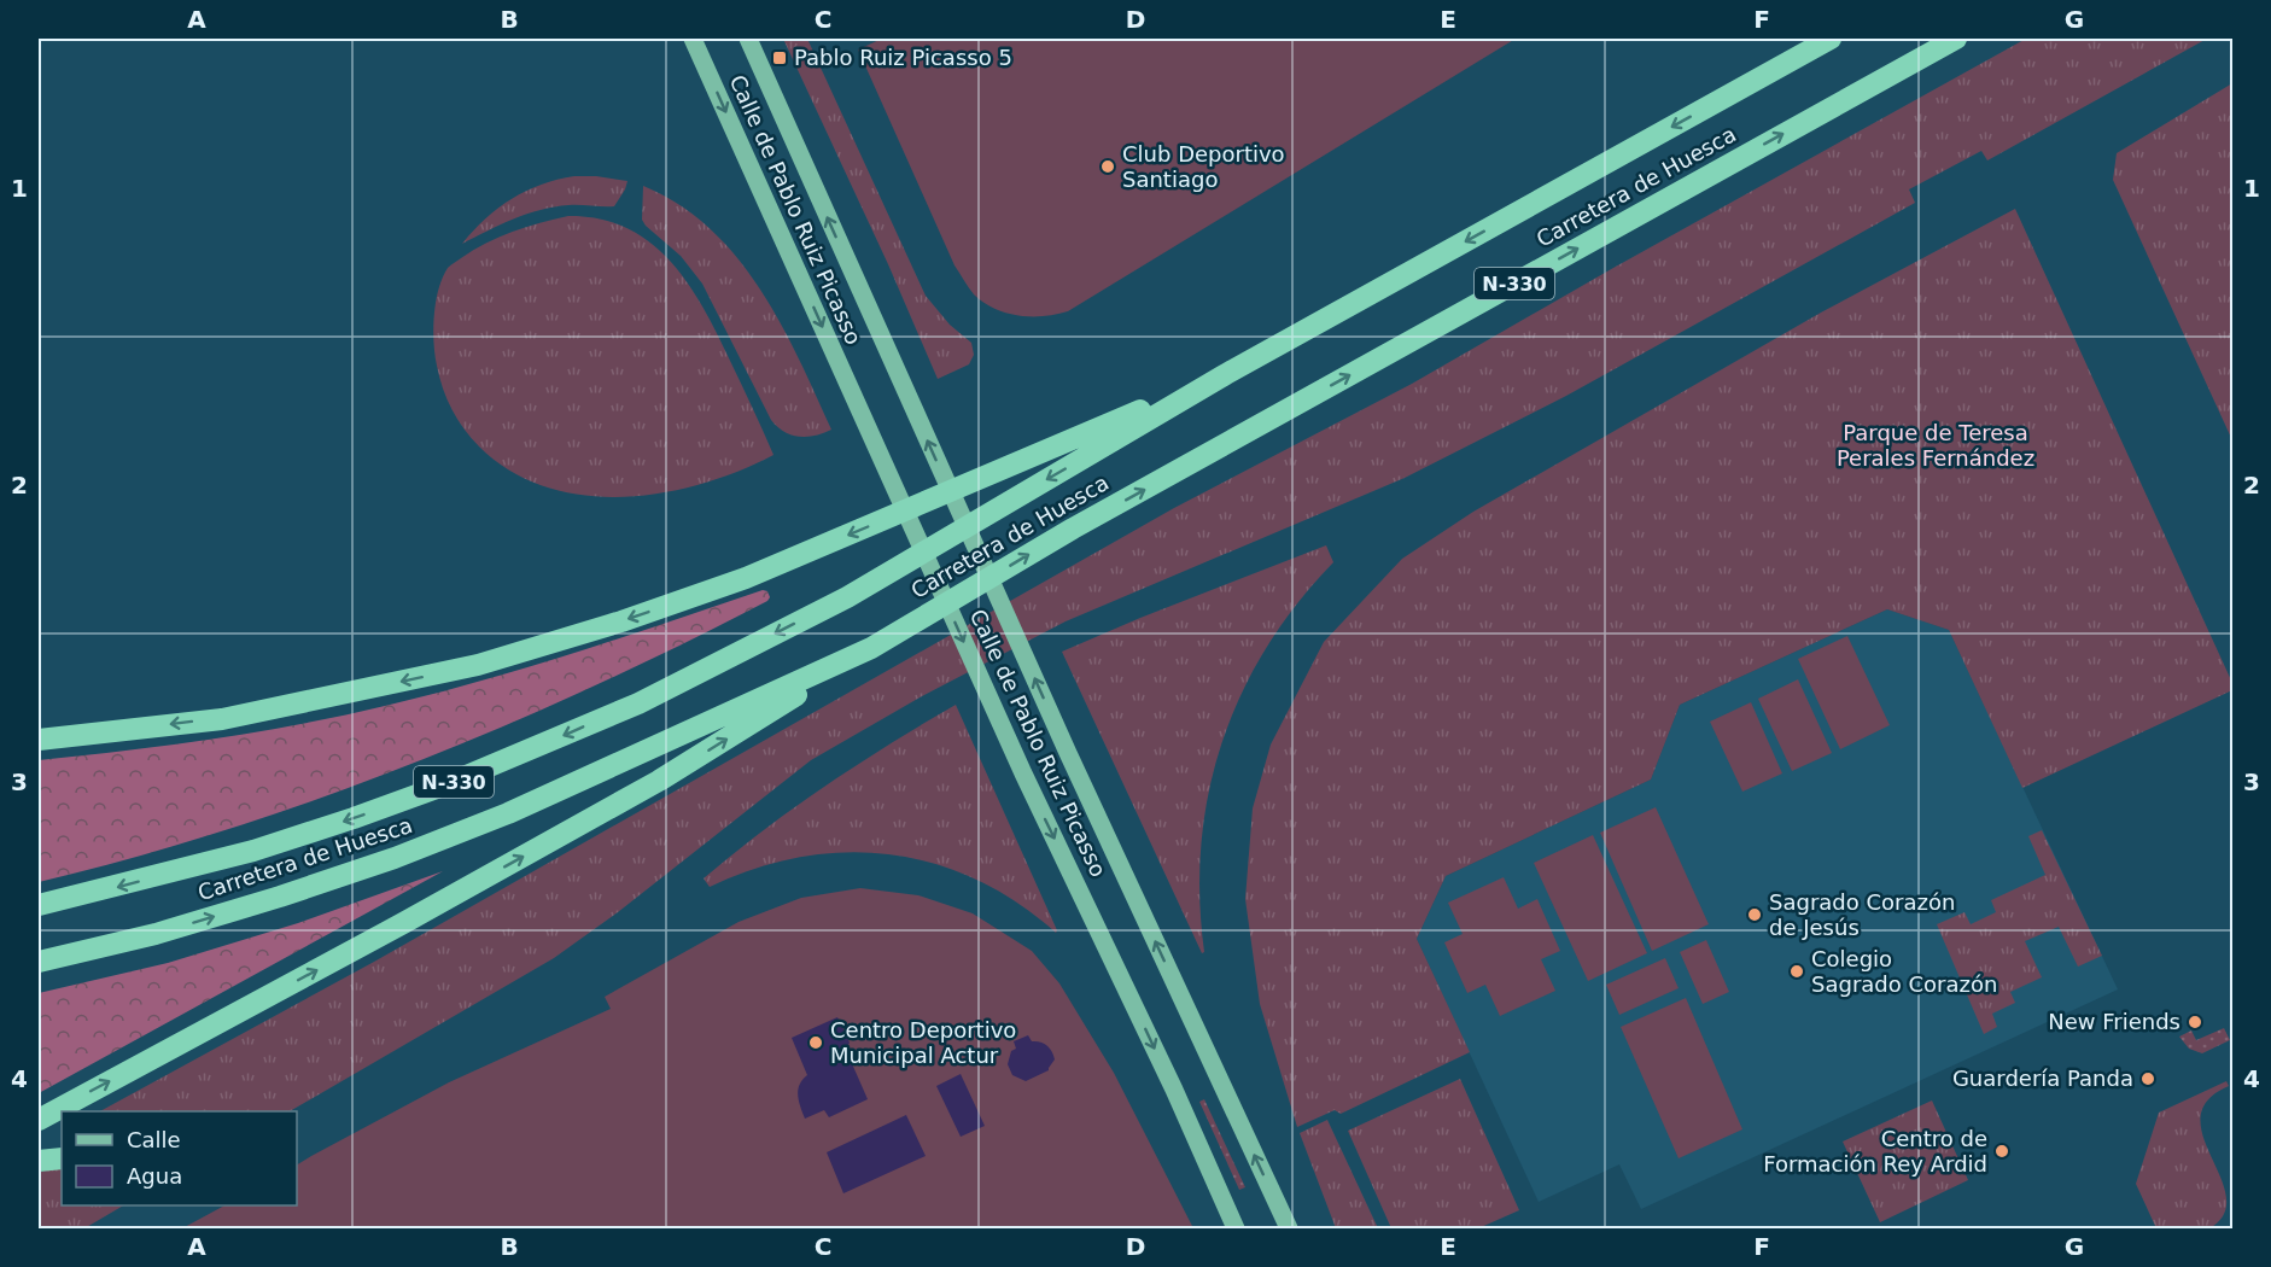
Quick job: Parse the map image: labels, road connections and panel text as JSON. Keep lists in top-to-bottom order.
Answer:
{
  "streets": {
    "highway": ["Carretera de Huesca", "N-330"],
    "main road": ["Calle de Pablo Ruiz Picasso"]
  },
  "parks": ["Parque de Teresa Perales Fernández"],
  "places": {
    "transit": ["Pablo Ruiz Picasso 5"],
    "other": [
      "Club Deportivo Santiago",
      "Sagrado Corazón de Jesús",
      "Colegio Sagrado Corazón",
      "New Friends",
      "Centro Deportivo Municipal Actur",
      "Guardería Panda",
      "Centro de Formación Rey Ardid"
    ]
  },
  "legend": ["Calle", "Agua"],
  "grid": {
    "columns": [
      "A",
      "B",
      "C",
      "D",
      "E",
      "F",
      "G"
    ],
    "rows": [
      "1",
      "2",
      "3",
      "4"
    ]
  }
}
